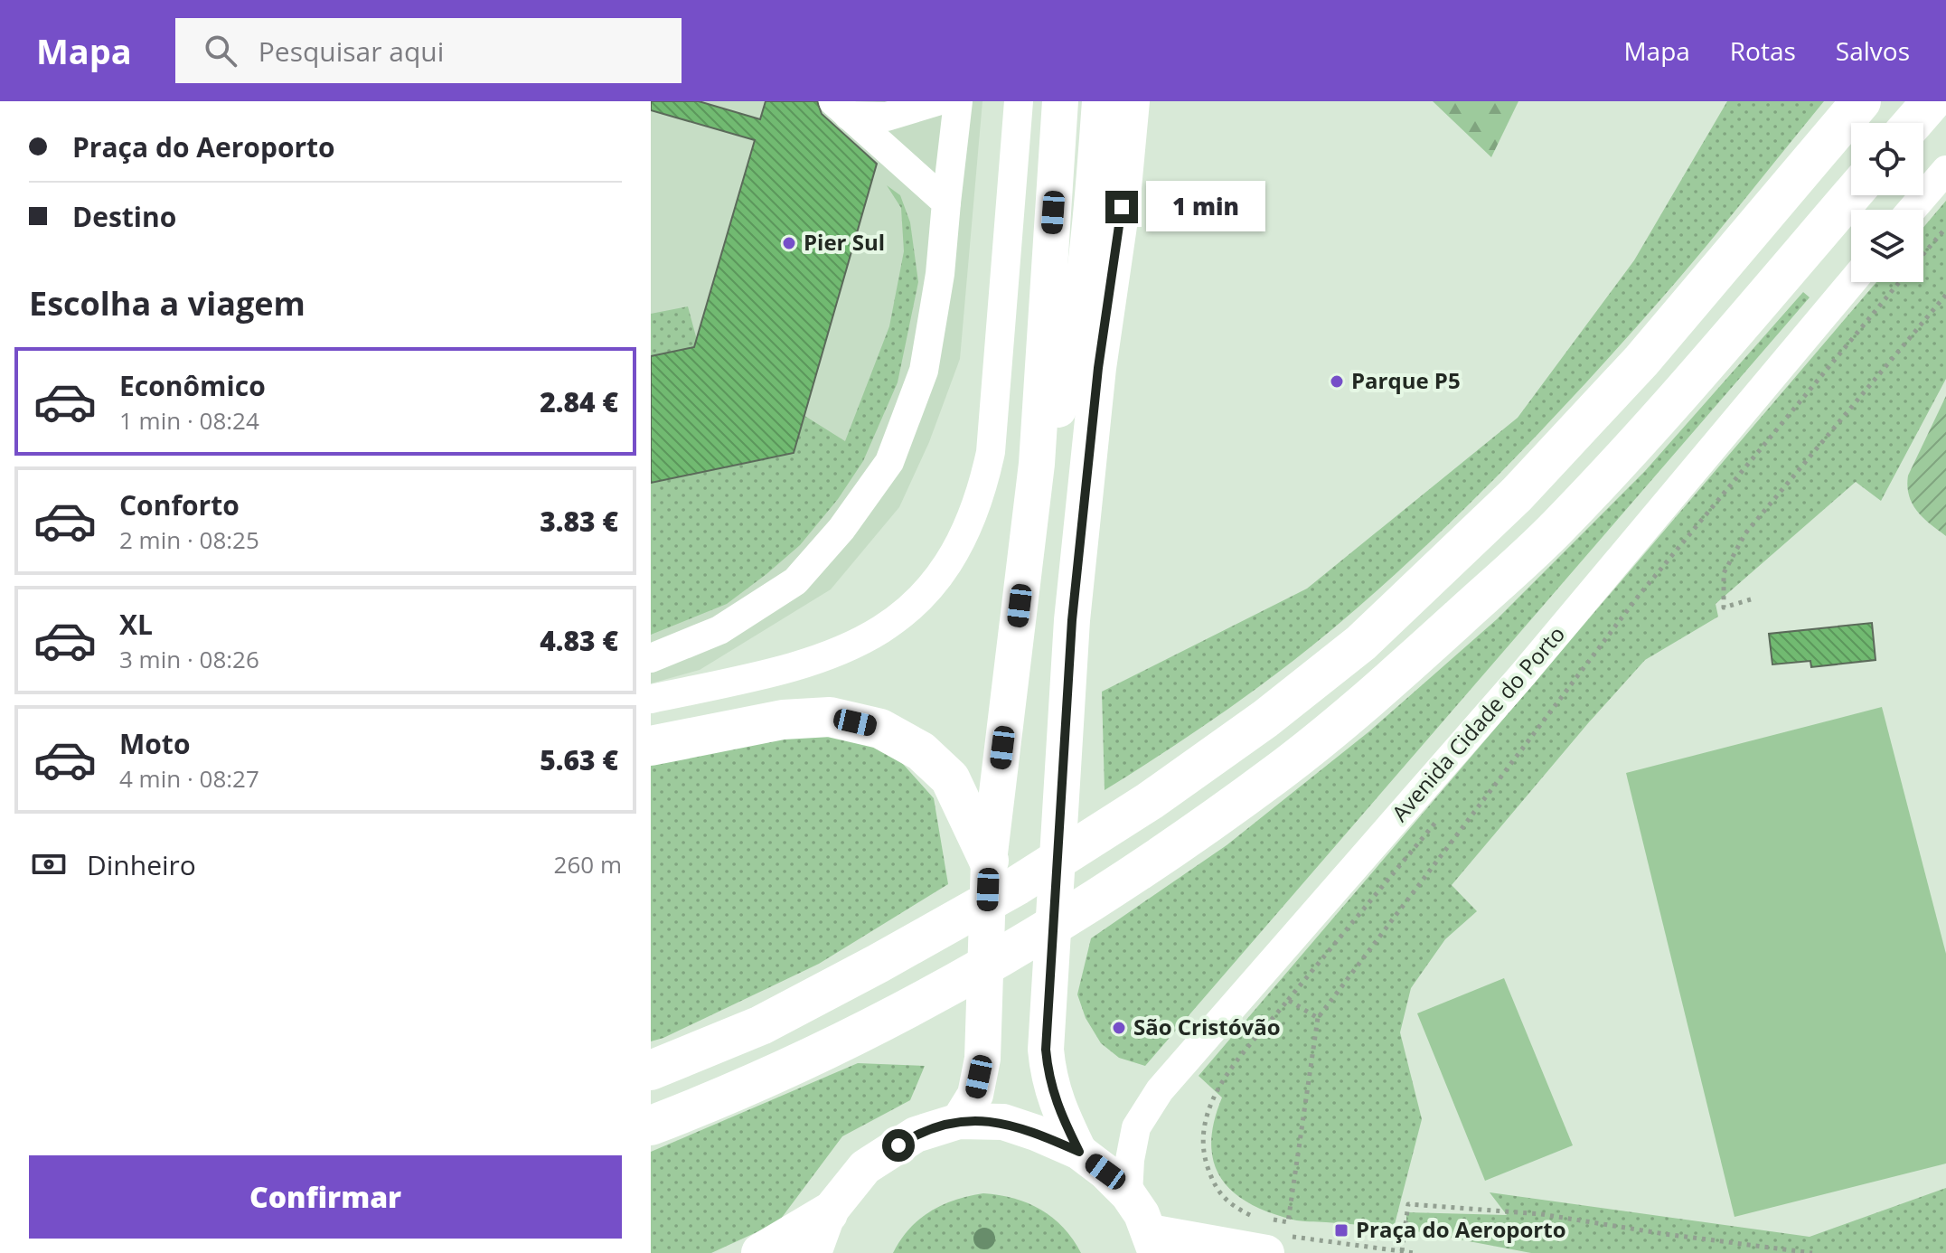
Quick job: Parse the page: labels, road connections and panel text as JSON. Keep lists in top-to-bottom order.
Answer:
{
  "streets": {
    "street": ["Avenida Cidade do Porto"]
  },
  "places": {
    "other": ["Pier Sul", "Parque P5", "São Cristóvão"],
    "transit": ["Praça do Aeroporto"]
  },
  "page": {
    "header": "Mapa",
    "search": "Pesquisar aqui",
    "nav": ["Mapa", "Rotas", "Salvos"],
    "banner": ["Praça do Aeroporto", "Destino"],
    "bubble": "1 min",
    "heading": "Escolha a viagem",
    "list": [
      {
        "name": "Econômico",
        "note": "1 min · 08:24",
        "value": "2.84 €"
      },
      {
        "name": "Conforto",
        "note": "2 min · 08:25",
        "value": "3.83 €"
      },
      {
        "name": "XL",
        "note": "3 min · 08:26",
        "value": "4.83 €"
      },
      {
        "name": "Moto",
        "note": "4 min · 08:27",
        "value": "5.63 €"
      }
    ],
    "pay": ["Dinheiro", "260 m"],
    "buttons": "Confirmar"
  }
}
